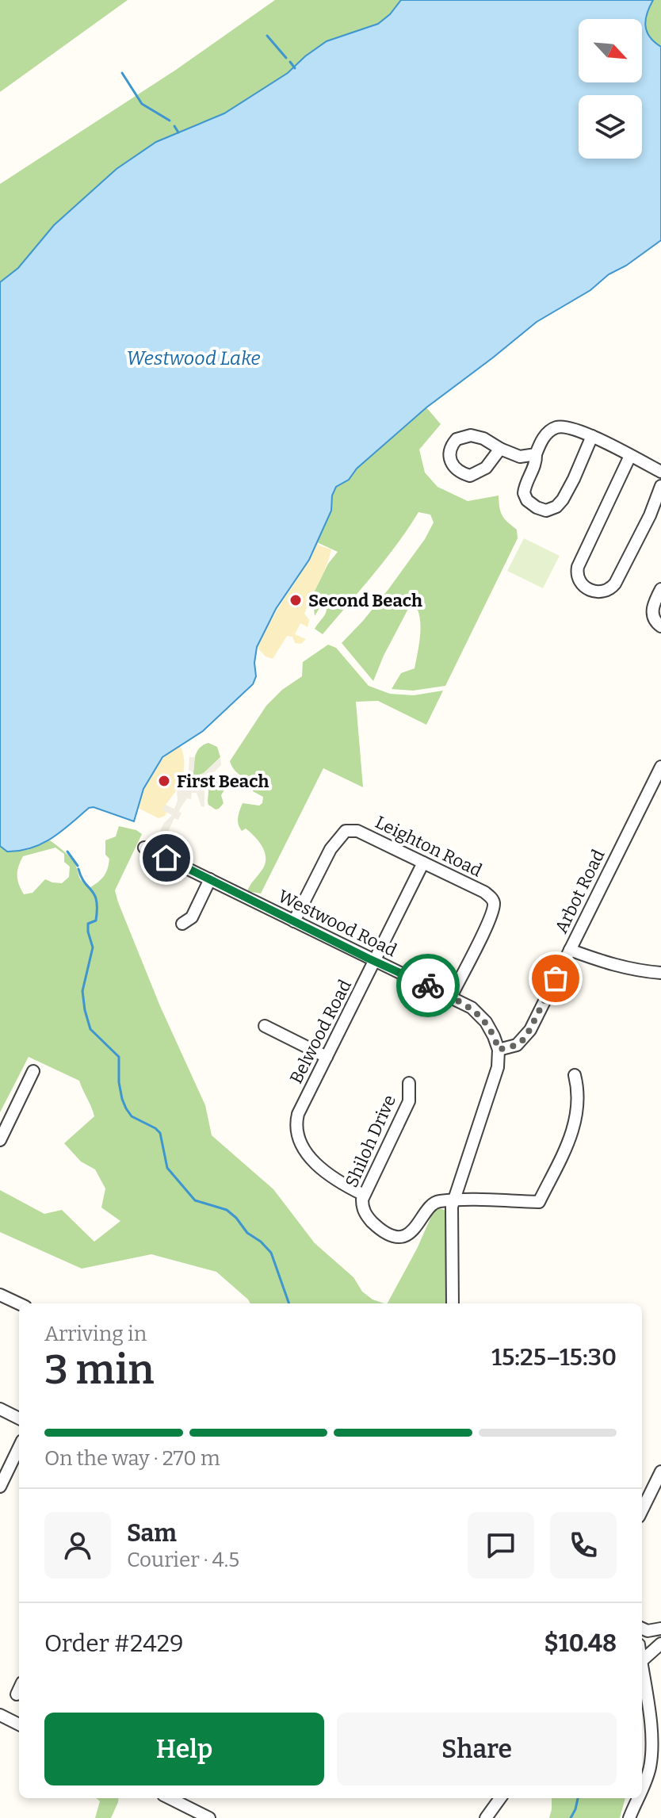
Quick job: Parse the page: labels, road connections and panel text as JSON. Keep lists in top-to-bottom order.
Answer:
{
  "streets": {
    "street": [
      "Leighton Road",
      "Arbot Road",
      "Westwood Road",
      "Belwood Road",
      "Shiloh Drive"
    ]
  },
  "crossings": [
    ["Leighton Road", "Westwood Road"],
    ["Leighton Road", "Belwood Road"],
    ["Arbot Road", "Westwood Road"],
    ["Westwood Road", "Belwood Road"],
    ["Belwood Road", "Shiloh Drive"]
  ],
  "water": ["Westwood Lake"],
  "places": ["Second Beach", "First Beach"],
  "north": "bottom right",
  "page": {
    "heading": ["3 min", "Arriving in", "15:25–15:30"],
    "panel": [
      "Sam",
      "Courier · 4.5",
      "Order #2429",
      "$10.48"
    ],
    "bar": "On the way · 270 m",
    "buttons": ["Help", "Share"]
  }
}
